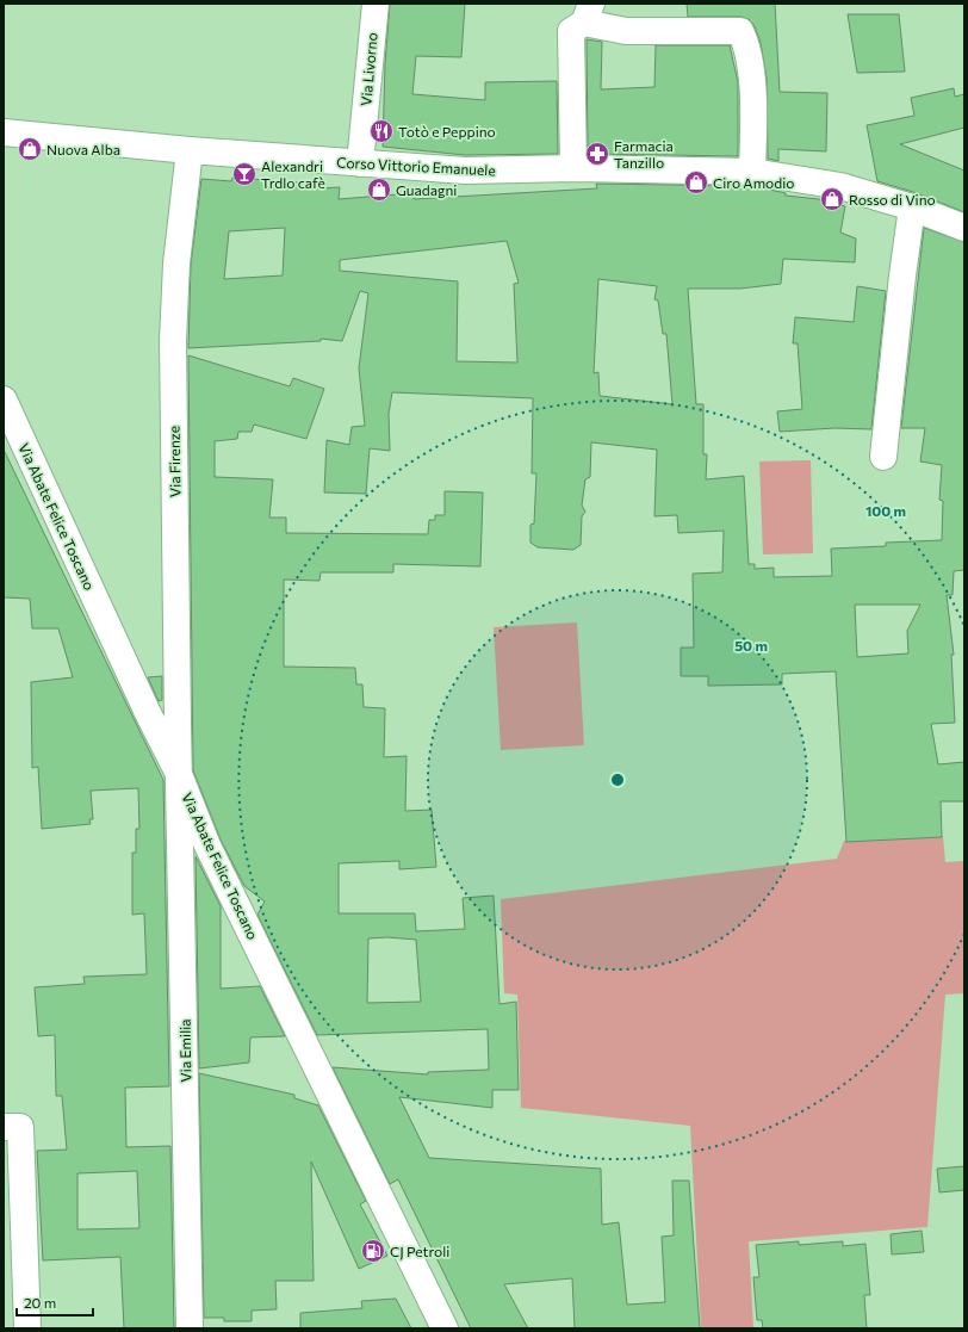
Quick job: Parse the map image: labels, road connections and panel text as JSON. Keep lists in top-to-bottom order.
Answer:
{
  "streets": {
    "street": [
      "Via Livorno",
      "Corso Vittorio Emanuele",
      "Via Firenze",
      "Via Abate Felice Toscano",
      "Via Emilia"
    ]
  },
  "crossings": [
    ["Via Livorno", "Corso Vittorio Emanuele"],
    ["Corso Vittorio Emanuele", "Via Firenze"],
    ["Via Firenze", "Via Abate Felice Toscano"],
    ["Via Firenze", "Via Emilia"],
    ["Via Abate Felice Toscano", "Via Emilia"]
  ],
  "places": {
    "restaurant": ["Totò e Peppino"],
    "shop": [
      "Nuova Alba",
      "Ciro Amodio",
      "Guadagni",
      "Rosso di Vino"
    ],
    "pharmacy": ["Farmacia Tanzillo"],
    "bar": ["Alexandri Trdlo cafè"],
    "fuel station": ["CJ Petroli"]
  },
  "scale_bar": "20 m",
  "rings": ["100 m", "50 m"]
}
